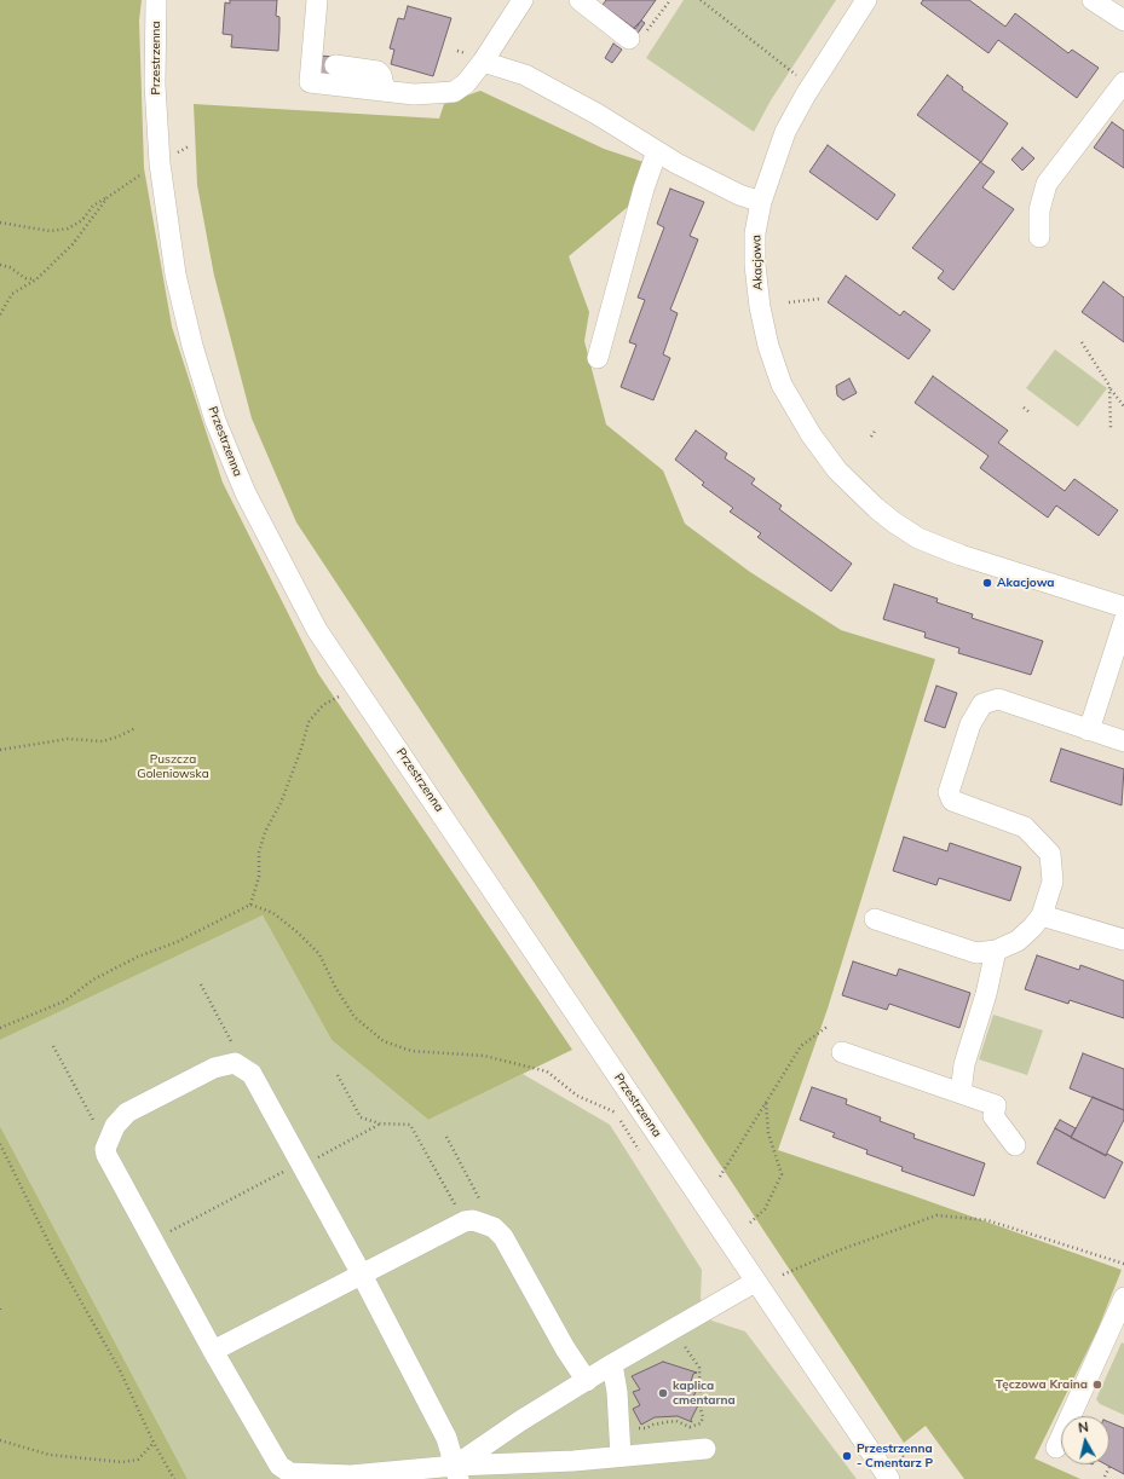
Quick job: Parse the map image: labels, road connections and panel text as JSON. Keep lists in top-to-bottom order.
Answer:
{
  "streets": {
    "street": ["Przestrzenna", "Akacjowa"]
  },
  "parks": ["Puszcza Goleniowska"],
  "places": [
    "Akacjowa",
    "Tęczowa Kraina",
    "kaplica cmentarna",
    "Przestrzenna - Cmentarz P"
  ],
  "north": "top"
}
